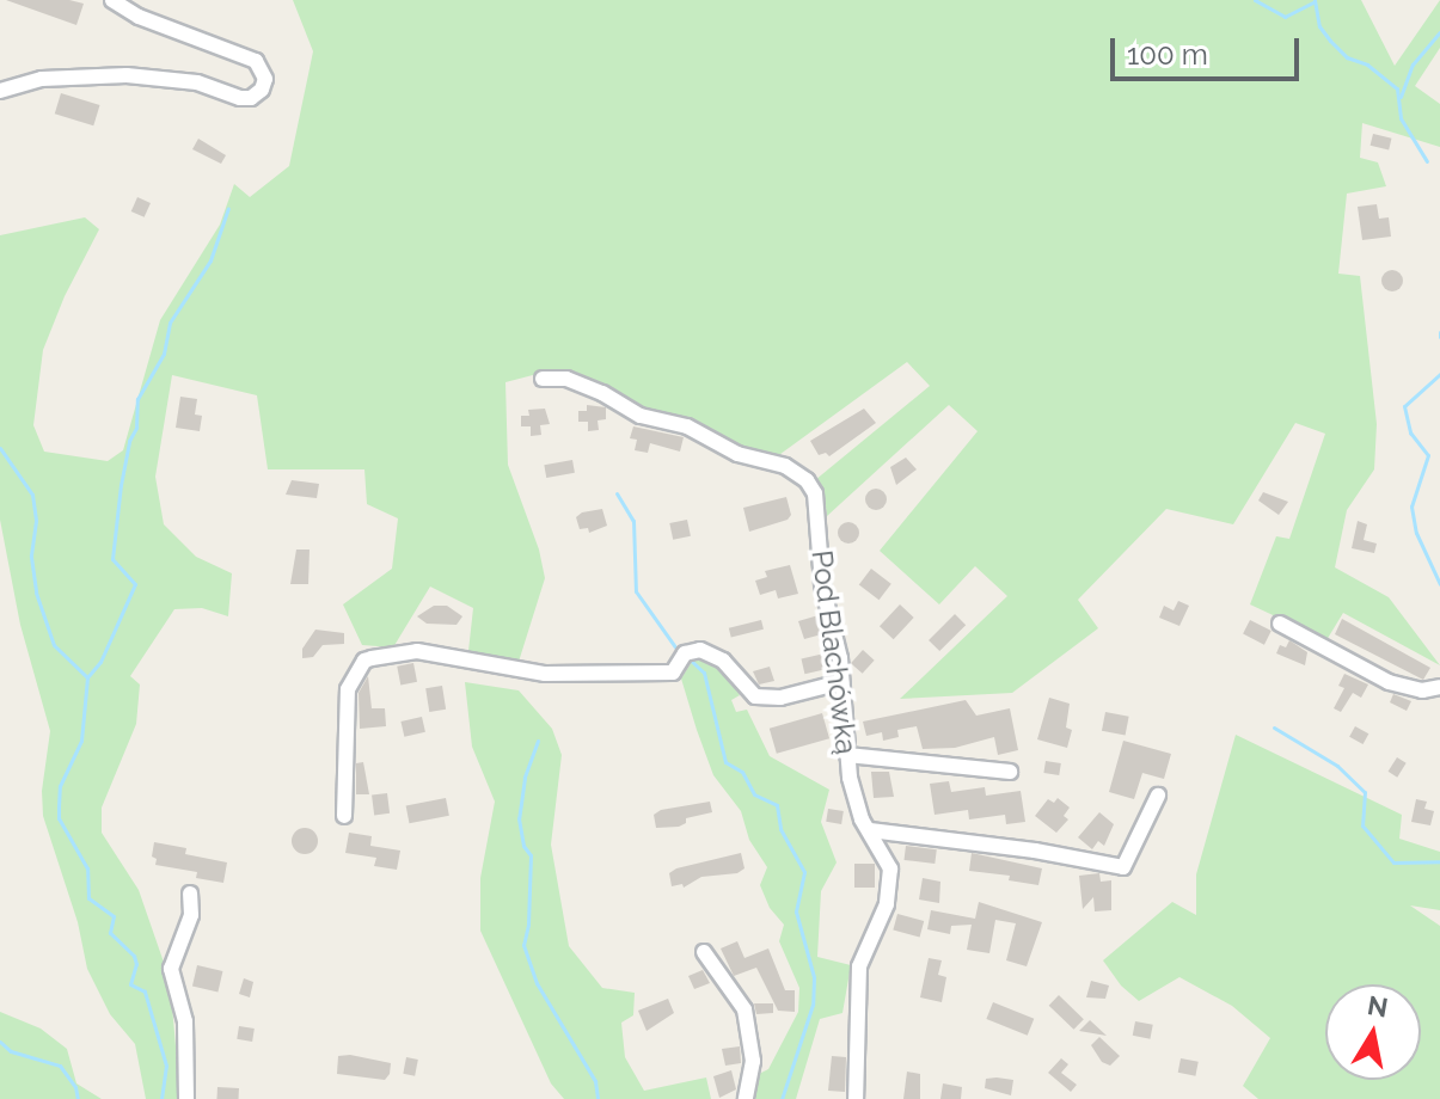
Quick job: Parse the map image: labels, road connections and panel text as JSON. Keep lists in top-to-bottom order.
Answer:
{
  "streets": {
    "street": ["Pod Blachówką"]
  },
  "scale_bar": "100 m",
  "north": "top"
}
